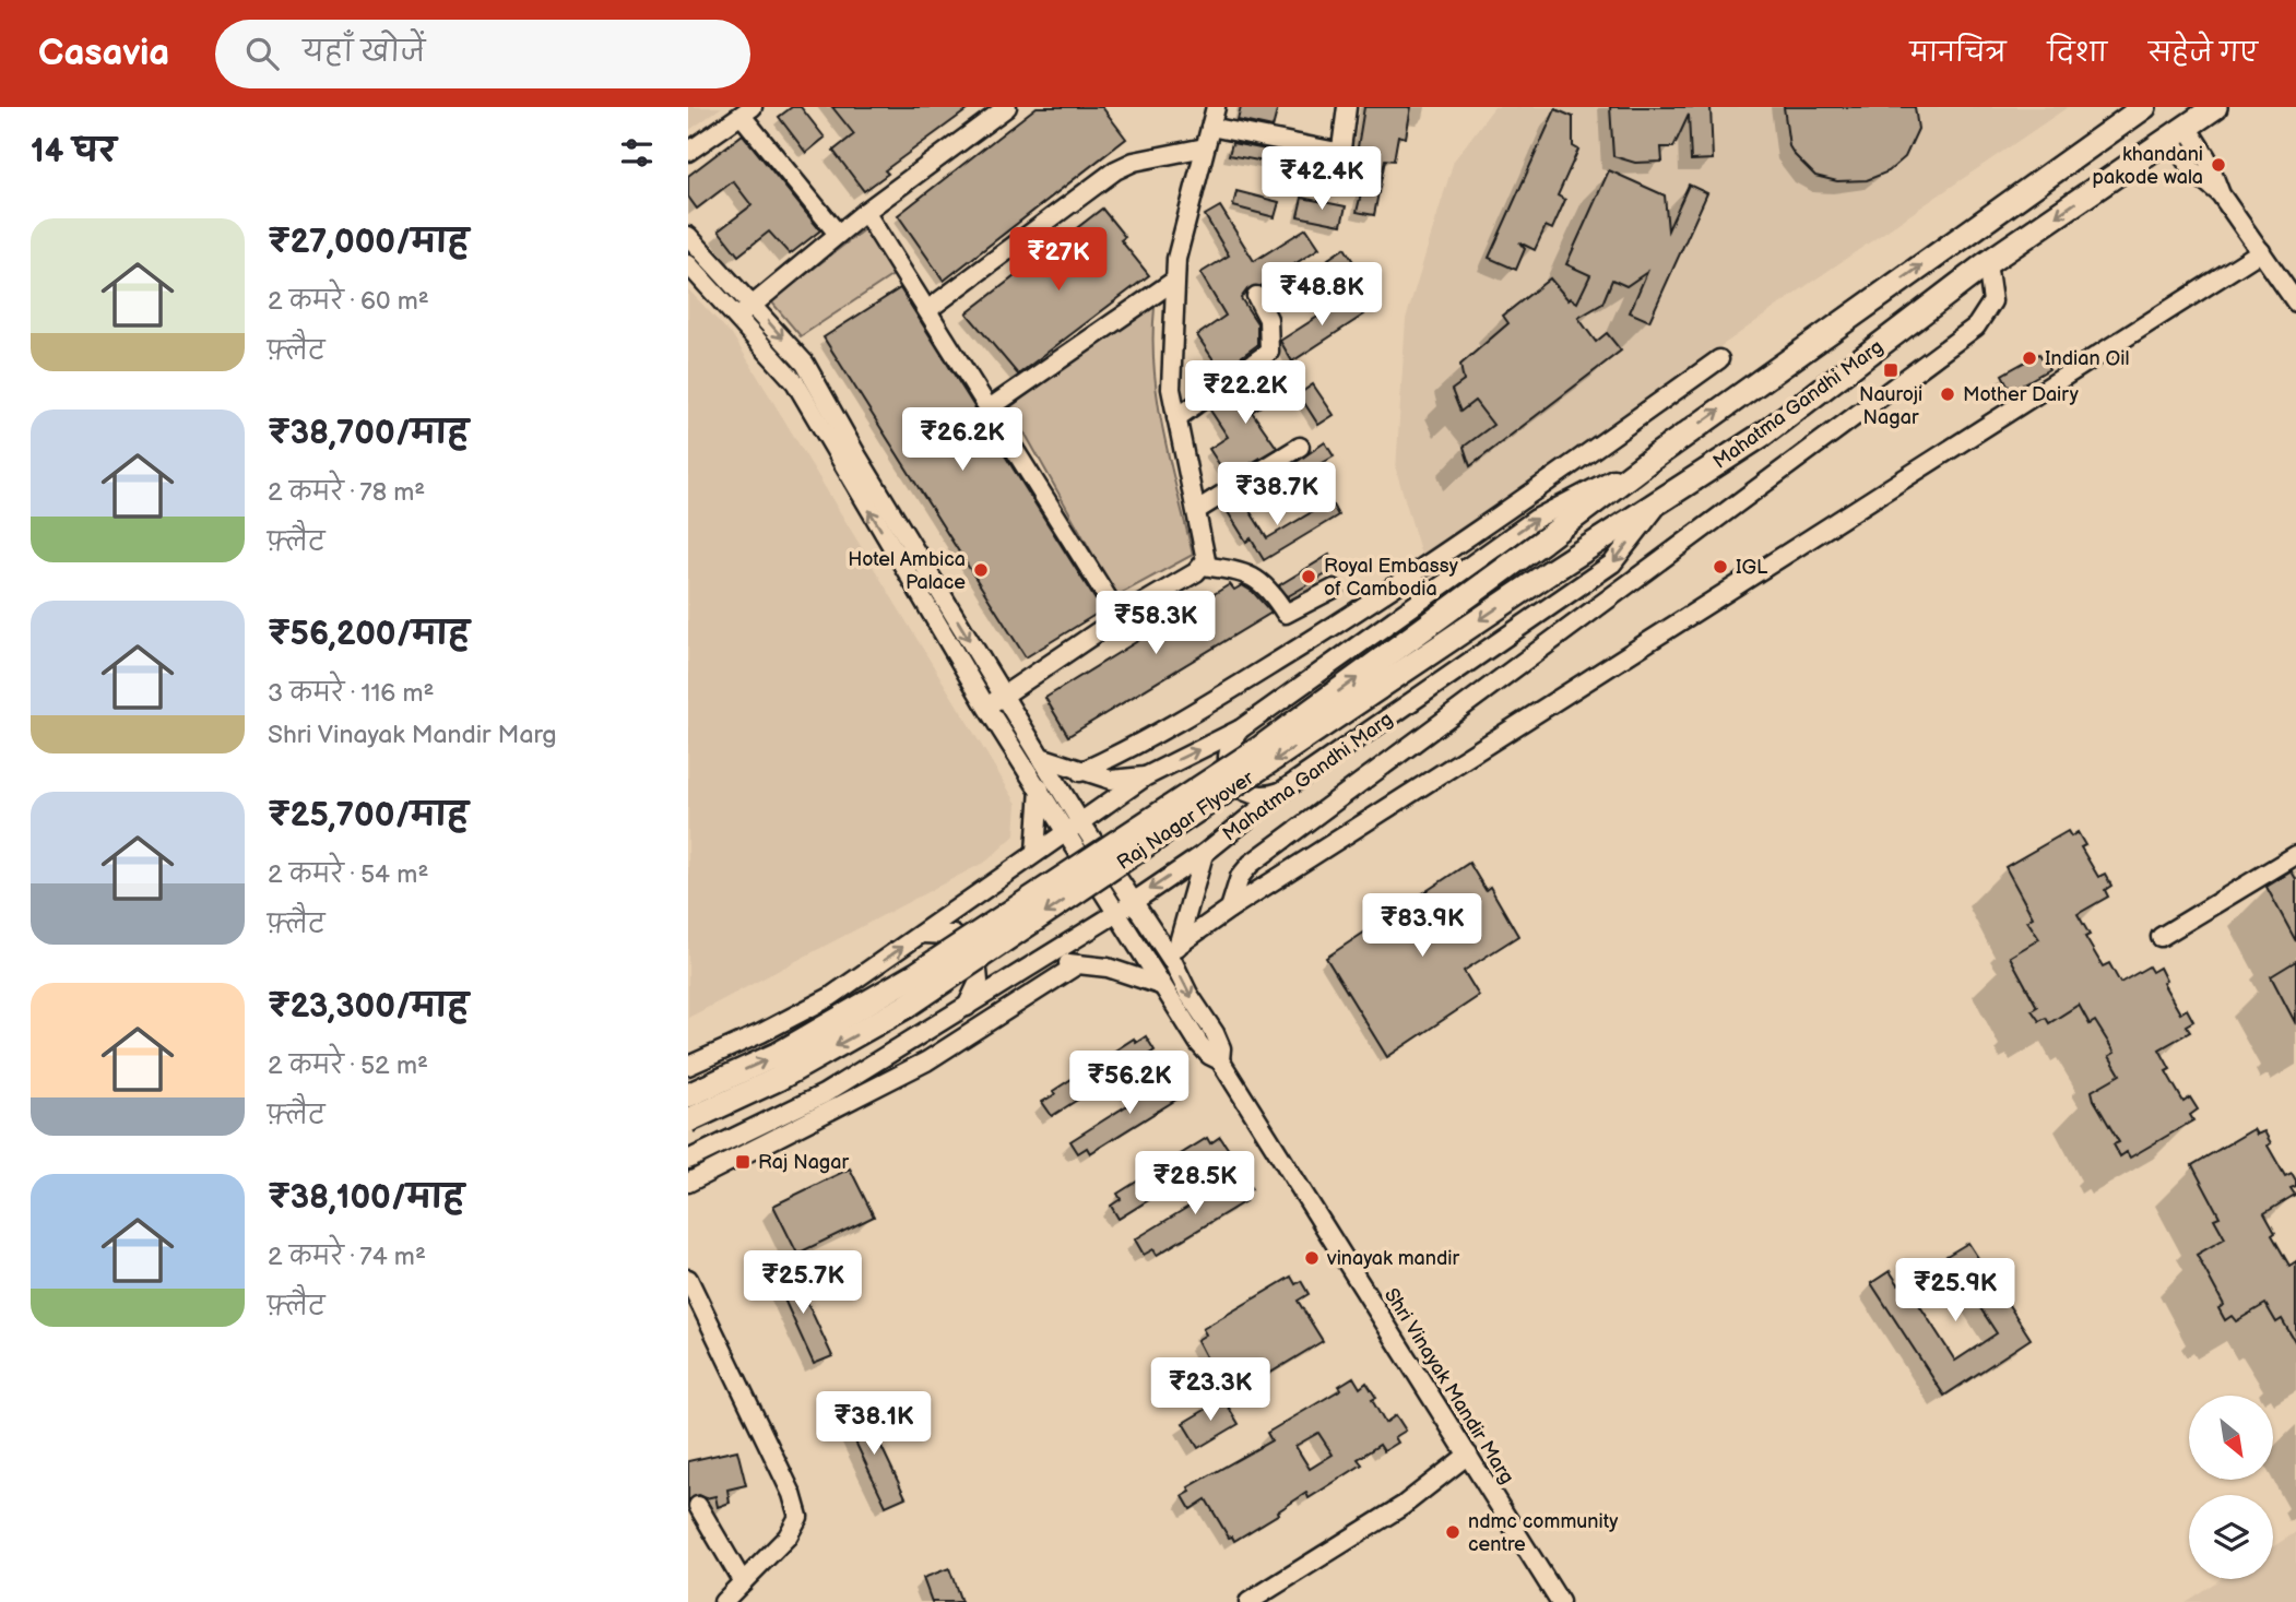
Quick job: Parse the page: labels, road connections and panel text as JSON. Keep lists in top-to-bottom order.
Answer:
{
  "streets": {
    "main road": ["Mahatma Gandhi Marg", "Raj Nagar Flyover"],
    "street": ["Shri Vinayak Mandir Marg"]
  },
  "crossings": [
    ["Mahatma Gandhi Marg", "Raj Nagar Flyover"]
  ],
  "places": {
    "other": [
      "khandani pakode wala",
      "Indian Oil",
      "Mother Dairy",
      "IGL",
      "Hotel Ambica Palace",
      "Royal Embassy of Cambodia",
      "vinayak mandir",
      "ndmc community centre"
    ],
    "transit": ["Nauroji Nagar", "Raj Nagar"]
  },
  "north": "bottom right",
  "page": {
    "header": "Casavia",
    "search": "यहाँ खोजें",
    "nav": ["मानचित्र", "दिशा", "सहेजे गए"],
    "heading": "14 घर",
    "price": [
      "₹42.4K",
      "₹27K",
      "₹48.8K",
      "₹22.2K",
      "₹26.2K",
      "₹38.7K",
      "₹58.3K",
      "₹83.9K",
      "₹56.2K",
      "₹28.5K",
      "₹25.7K",
      "₹25.9K",
      "₹23.3K",
      "₹38.1K"
    ],
    "list": [
      {
        "name": "₹27,000/माह",
        "note": "2 कमरे · 60 m² · फ़्लैट"
      },
      {
        "name": "₹38,700/माह",
        "note": "2 कमरे · 78 m² · फ़्लैट"
      },
      {
        "name": "₹56,200/माह",
        "note": "3 कमरे · 116 m² · Shri Vinayak Mandir Marg"
      },
      {
        "name": "₹25,700/माह",
        "note": "2 कमरे · 54 m² · फ़्लैट"
      },
      {
        "name": "₹23,300/माह",
        "note": "2 कमरे · 52 m² · फ़्लैट"
      },
      {
        "name": "₹38,100/माह",
        "note": "2 कमरे · 74 m² · फ़्लैट"
      }
    ]
  }
}
